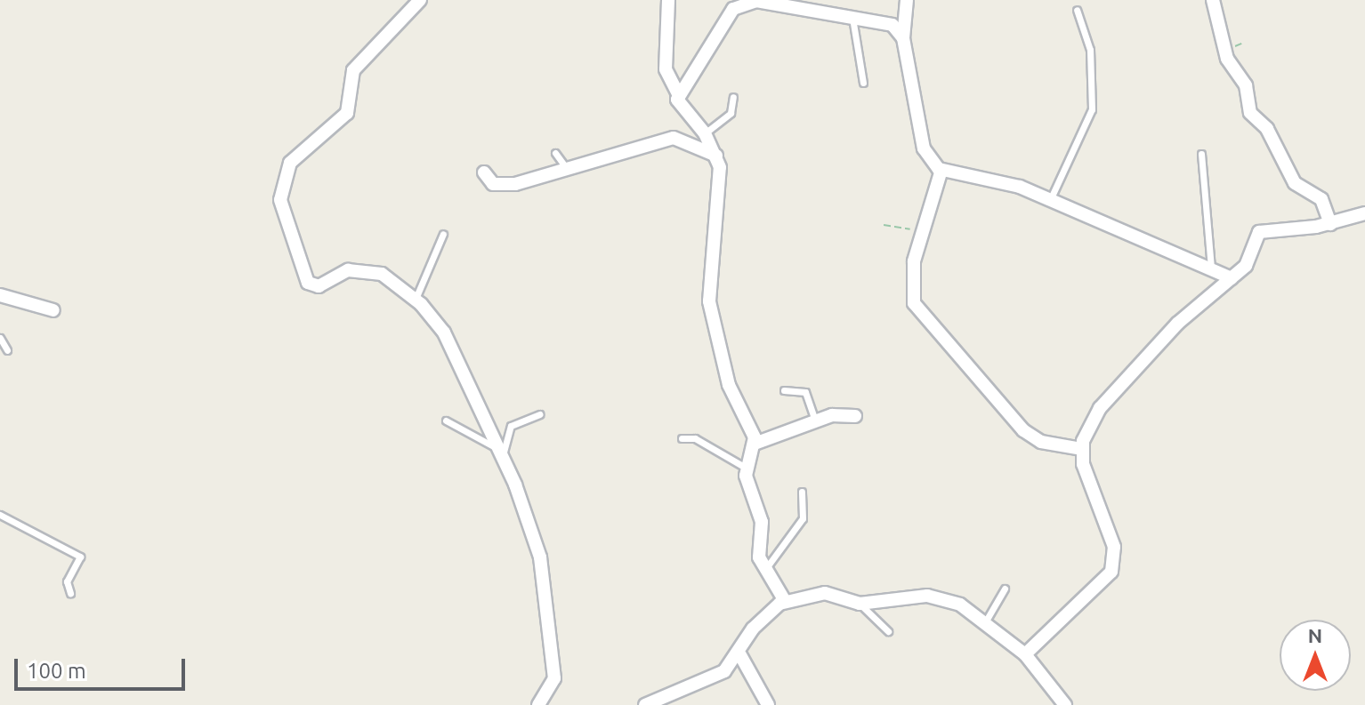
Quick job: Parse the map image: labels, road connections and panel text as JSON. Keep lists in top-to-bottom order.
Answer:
{
  "scale_bar": "100 m",
  "north": "top"
}
